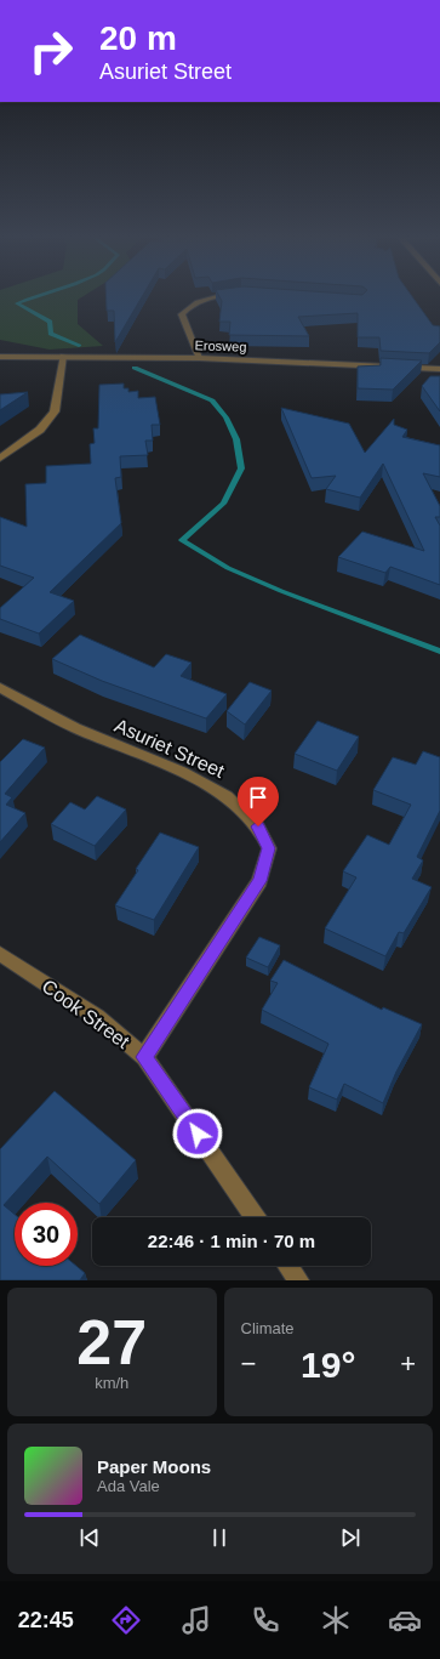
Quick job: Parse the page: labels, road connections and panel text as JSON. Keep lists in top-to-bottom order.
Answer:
{
  "streets": {
    "street": ["Erosweg", "Asuriet Street", "Cook Street"]
  },
  "crossings": [
    ["Asuriet Street", "Cook Street"]
  ],
  "page": {
    "turn": ["20 m", "Asuriet Street"],
    "limit": "30",
    "trip": "22:46 · 1 min · 70 m",
    "tile": [
      ["27", "km/h"],
      "Climate"
    ],
    "heat": ["−", "19°", "+"],
    "song": ["Paper Moons", "Ada Vale"],
    "tabs": "22:45"
  }
}
